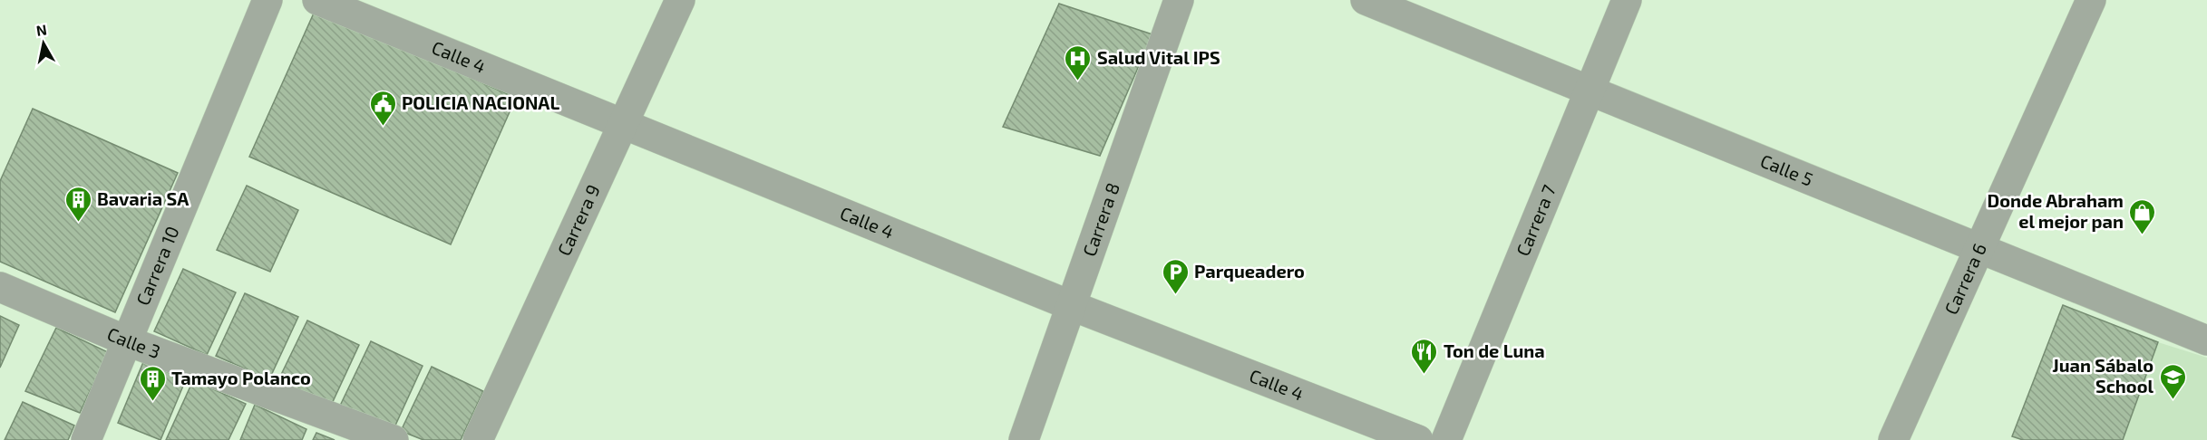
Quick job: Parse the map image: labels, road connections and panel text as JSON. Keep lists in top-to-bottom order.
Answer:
{
  "streets": {
    "street": [
      "Calle 4",
      "Calle 5",
      "Carrera 9",
      "Carrera 8",
      "Carrera 7",
      "Carrera 10",
      "Carrera 6",
      "Calle 3"
    ]
  },
  "crossings": [
    ["Calle 4", "Carrera 9"],
    ["Calle 4", "Carrera 8"],
    ["Calle 5", "Carrera 7"],
    ["Calle 5", "Carrera 6"],
    ["Carrera 10", "Calle 3"]
  ],
  "places": {
    "hospital": ["Salud Vital IPS"],
    "public building": ["POLICIA NACIONAL"],
    "building": ["Bavaria SA", "Tamayo Polanco"],
    "shop": ["Donde Abraham el mejor pan"],
    "parking": ["Parqueadero"],
    "restaurant": ["Ton de Luna"],
    "school or university": ["Juan Sábalo School"]
  },
  "north": "top"
}
